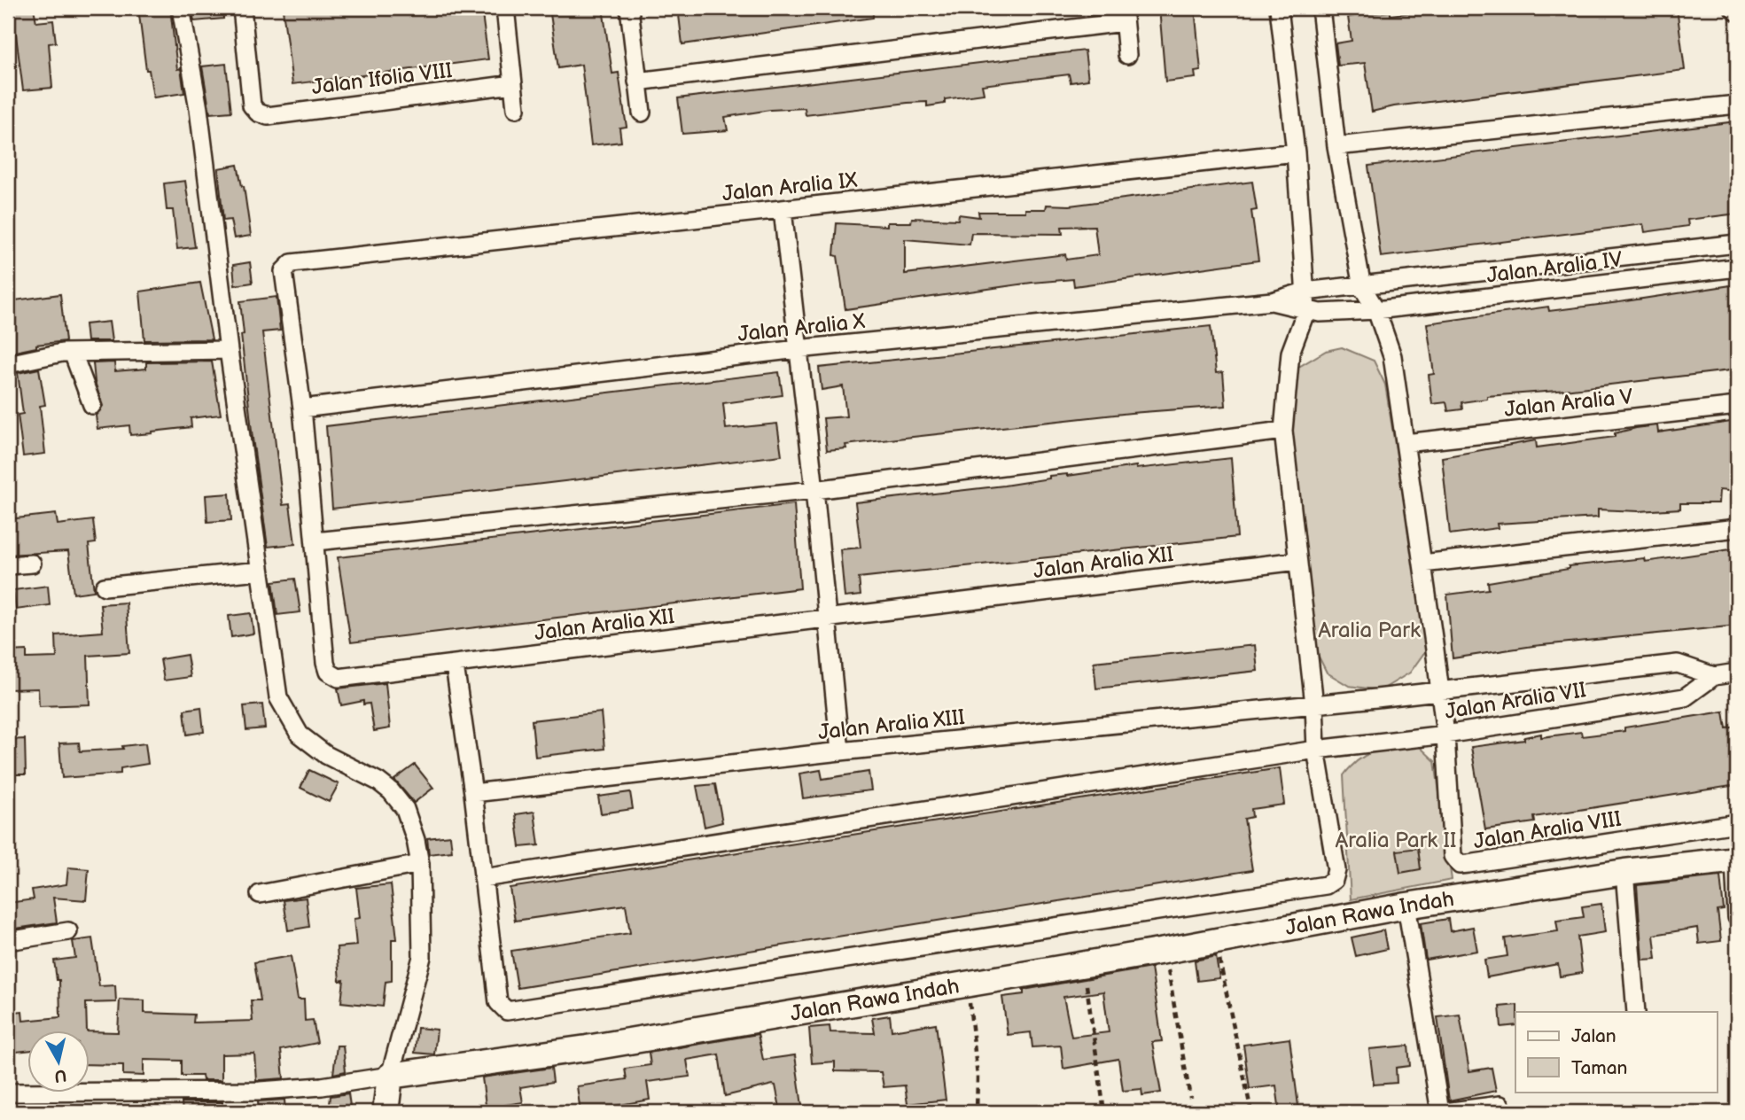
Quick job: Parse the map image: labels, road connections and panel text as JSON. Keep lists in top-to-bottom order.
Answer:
{
  "streets": {
    "street": [
      "Jalan Ifolia VIII",
      "Jalan Aralia IX",
      "Jalan Aralia IV",
      "Jalan Aralia X",
      "Jalan Aralia V",
      "Jalan Aralia XII",
      "Jalan Aralia VII",
      "Jalan Aralia XIII",
      "Jalan Aralia VIII",
      "Jalan Rawa Indah"
    ]
  },
  "crossings": [
    ["Jalan Aralia IX", "Jalan Aralia XII"],
    ["Jalan Aralia IV", "Jalan Aralia X"],
    ["Jalan Aralia X", "Jalan Aralia XII"],
    ["Jalan Aralia VII", "Jalan Aralia XIII"],
    ["Jalan Aralia VII", "Jalan Aralia VIII"]
  ],
  "parks": ["Aralia Park", "Aralia Park II"],
  "legend": ["Jalan", "Taman"],
  "north": "bottom"
}
